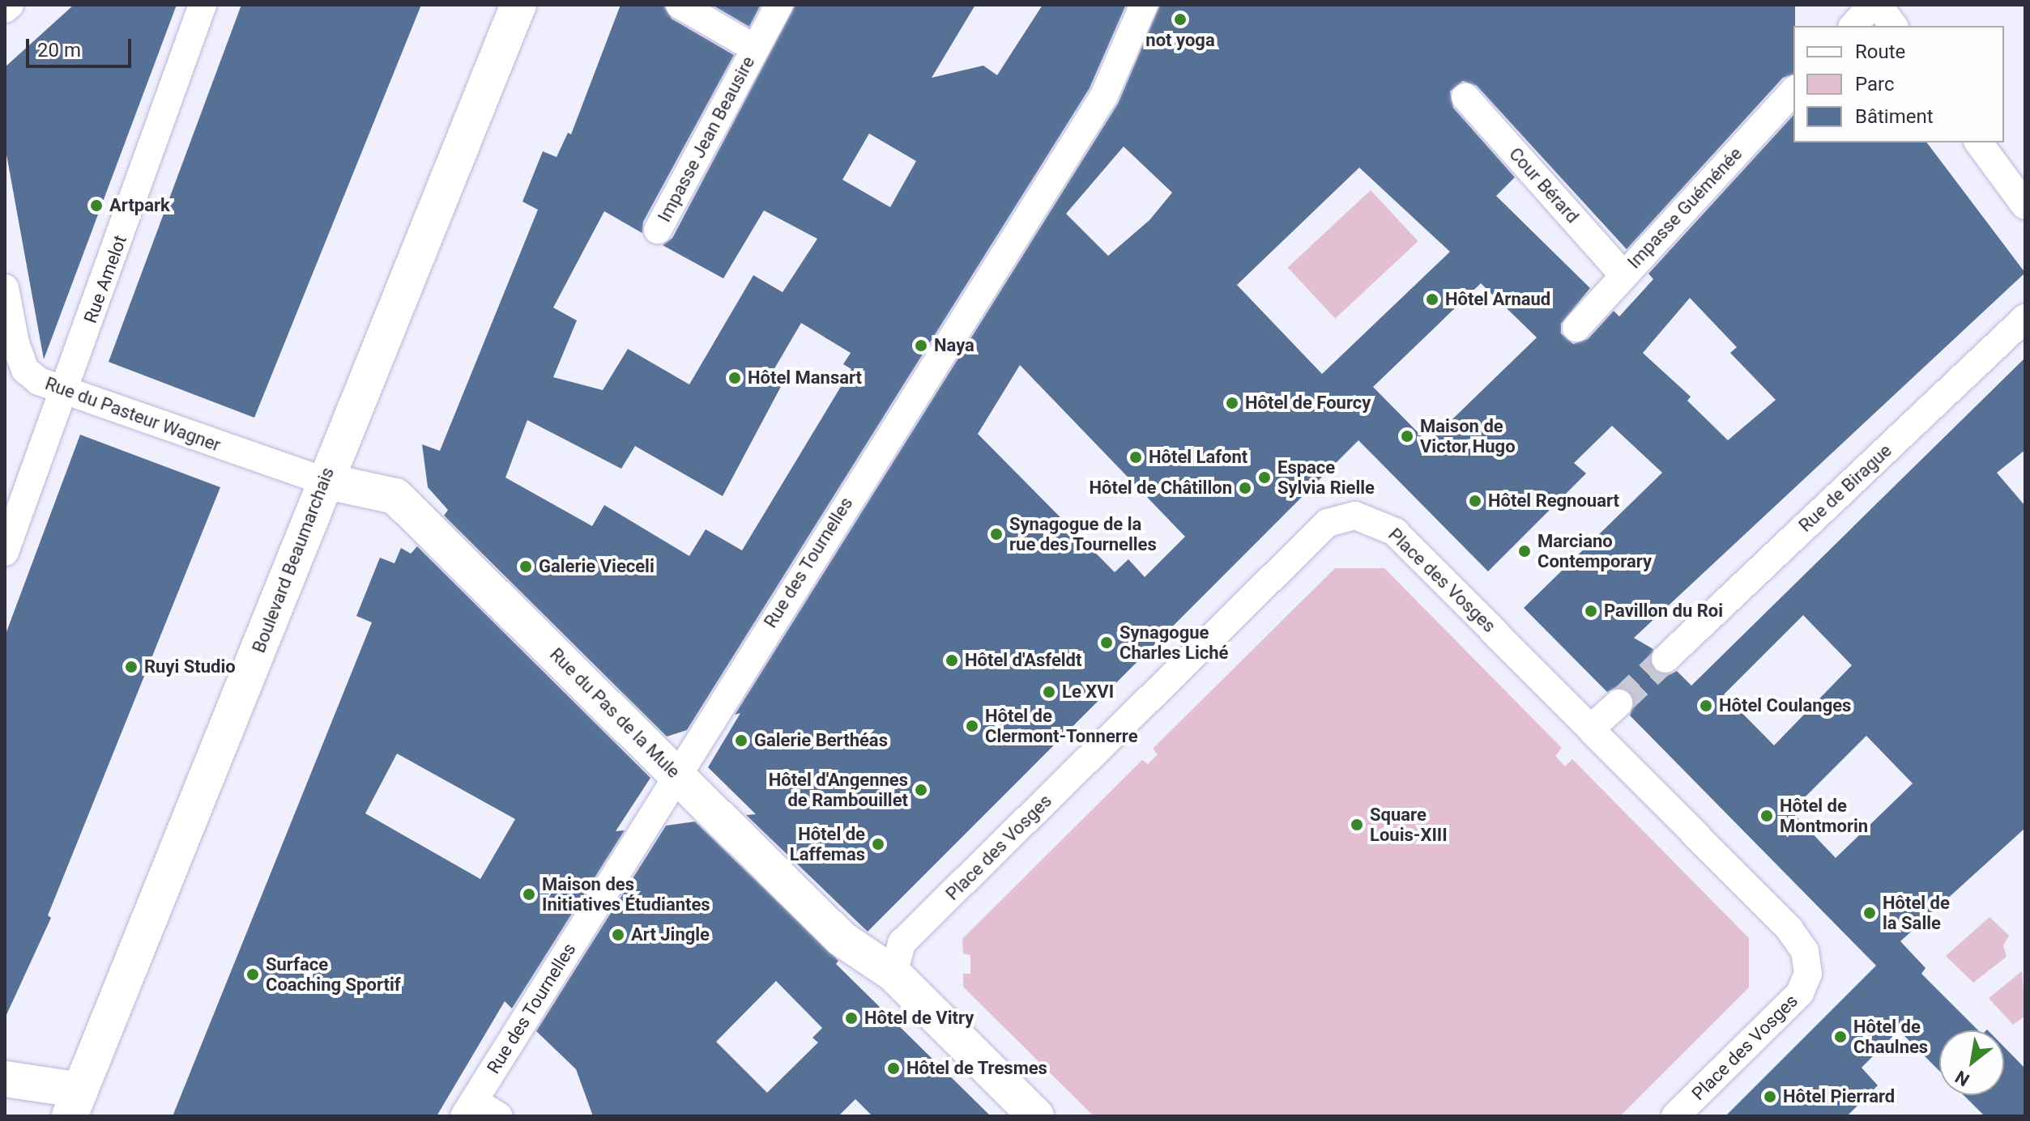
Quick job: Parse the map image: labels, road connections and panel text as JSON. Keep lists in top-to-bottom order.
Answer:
{
  "streets": {
    "main road": ["Boulevard Beaumarchais", "Rue du Pas de la Mule"],
    "street": [
      "Impasse Jean Beausire",
      "Cour Bérard",
      "Impasse Guéménée",
      "Rue Amelot",
      "Rue du Pasteur Wagner",
      "Rue de Birague",
      "Rue des Tournelles",
      "Place des Vosges"
    ]
  },
  "crossings": [
    ["Cour Bérard", "Impasse Guéménée"],
    ["Rue Amelot", "Rue du Pasteur Wagner"],
    ["Rue du Pasteur Wagner", "Boulevard Beaumarchais"],
    ["Rue du Pasteur Wagner", "Rue du Pas de la Mule"],
    ["Boulevard Beaumarchais", "Rue du Pas de la Mule"],
    ["Rue des Tournelles", "Rue du Pas de la Mule"],
    ["Place des Vosges", "Rue du Pas de la Mule"]
  ],
  "places": [
    "not yoga",
    "Artpark",
    "Hôtel Arnaud",
    "Naya",
    "Hôtel Mansart",
    "Hôtel de Fourcy",
    "Maison de Victor Hugo",
    "Hôtel Lafont",
    "Espace Sylvia Rielle",
    "Hôtel de Châtillon",
    "Hôtel Regnouart",
    "Synagogue de la rue des Tournelles",
    "Marciano Contemporary",
    "Galerie Vieceli",
    "Pavillon du Roi",
    "Synagogue Charles Liché",
    "Hôtel d'Asfeldt",
    "Ruyi Studio",
    "Le XVI",
    "Hôtel Coulanges",
    "Hôtel de Clermont-Tonnerre",
    "Galerie Berthéas",
    "Hôtel d'Angennes de Rambouillet",
    "Hôtel de Montmorin",
    "Square Louis-XIII",
    "Hôtel de Laffemas",
    "Maison des Initiatives Étudiantes",
    "Hôtel de la Salle",
    "Art Jingle",
    "Surface Coaching Sportif",
    "Hôtel de Vitry",
    "Hôtel de Chaulnes",
    "Hôtel de Tresmes",
    "Hôtel Pierrard"
  ],
  "legend": ["Route", "Parc", "Bâtiment"],
  "scale_bar": "20 m",
  "north": "bottom left"
}
